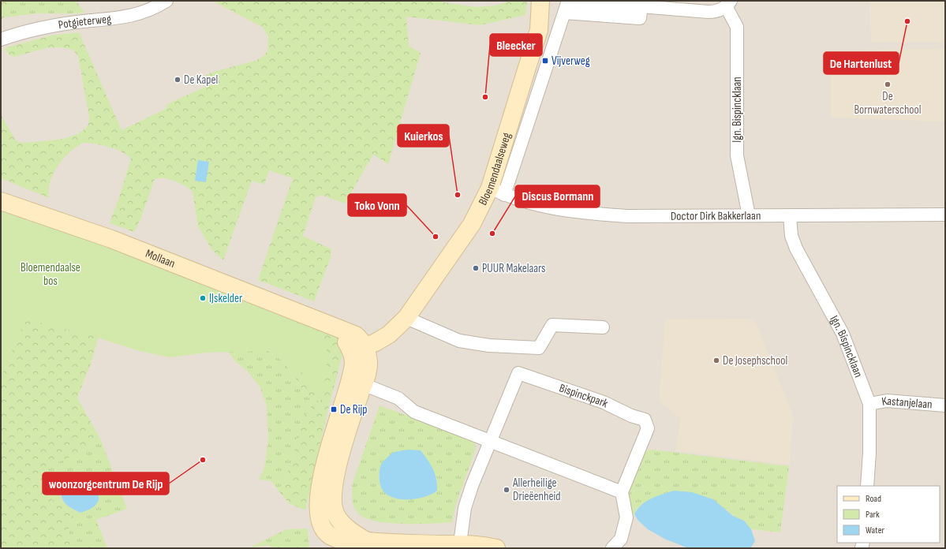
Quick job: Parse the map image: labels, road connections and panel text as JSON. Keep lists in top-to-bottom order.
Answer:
{
  "streets": {
    "street": [
      "Potgieterweg",
      "Ign. Bispincklaan",
      "Bloemendaalseweg",
      "Doctor Dirk Bakkerlaan",
      "Mollaan",
      "Bispinckpark",
      "Kastanjelaan"
    ]
  },
  "crossings": [
    ["Ign. Bispincklaan", "Doctor Dirk Bakkerlaan"],
    ["Ign. Bispincklaan", "Kastanjelaan"],
    ["Bloemendaalseweg", "Doctor Dirk Bakkerlaan"],
    ["Bloemendaalseweg", "Mollaan"]
  ],
  "parks": ["Bloemendaalse bos"],
  "places": {
    "other": [
      "De Hartenlust",
      "De Kapel",
      "De Bornwaterschool",
      "Bleecker",
      "Kuierkos",
      "Discus Bormann",
      "Toko Vonn",
      "PUUR Makelaars",
      "IJskelder",
      "De Josephschool",
      "woonzorgcentrum De Rijp",
      "Allerheilige Drieëenheid"
    ],
    "transit": ["Vijverweg", "De Rijp"]
  },
  "legend": ["Road", "Park", "Water"]
}
